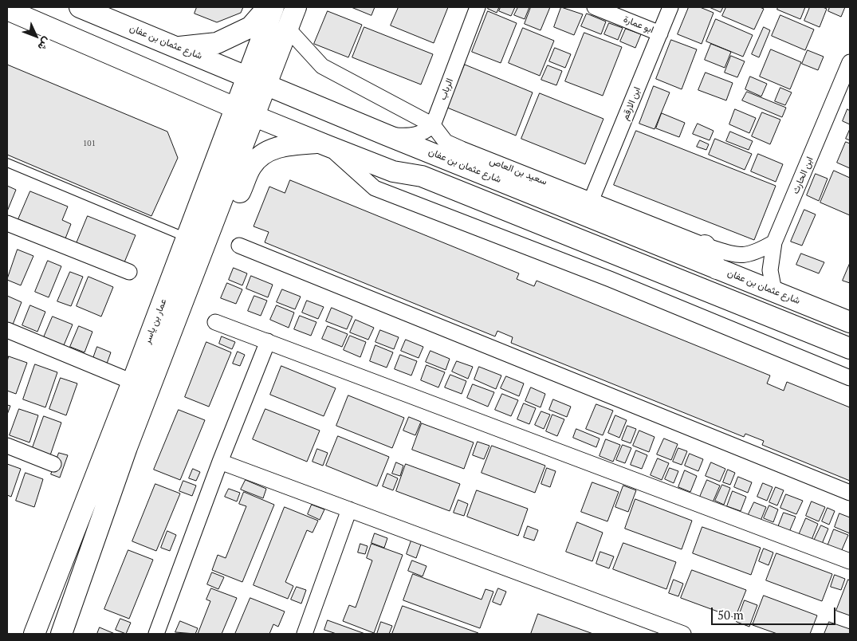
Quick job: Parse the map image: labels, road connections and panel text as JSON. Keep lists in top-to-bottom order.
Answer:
{
  "streets": {
    "street": [
      "ابو عمارة",
      "شارع عثمان بن عفان",
      "الرباب",
      "ابن الارقم",
      "سعيد بن العاص",
      "ابن الحارث",
      "عمار بن ياسر"
    ]
  },
  "crossings": [
    ["ابو عمارة", "ابن الارقم"],
    ["شارع عثمان بن عفان", "ابن الحارث"],
    ["شارع عثمان بن عفان", "عمار بن ياسر"],
    ["الرباب", "سعيد بن العاص"],
    ["ابن الارقم", "سعيد بن العاص"],
    ["سعيد بن العاص", "ابن الحارث"],
    ["سعيد بن العاص", "عمار بن ياسر"]
  ],
  "house_numbers": ["101"],
  "scale_bar": "50 m",
  "north": "bottom right"
}
